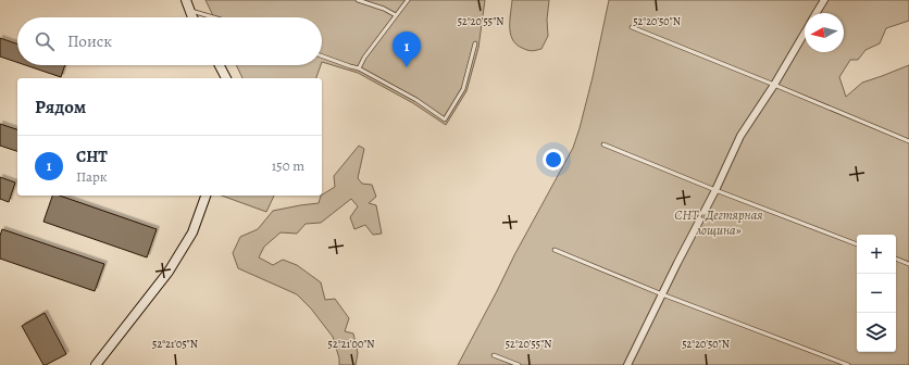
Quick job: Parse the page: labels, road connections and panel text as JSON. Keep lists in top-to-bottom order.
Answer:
{
  "parks": ["СНТ «Дегтярная лощина»"],
  "north": "left",
  "page": {
    "search": "Поиск",
    "pins": "1",
    "heading": "Рядом",
    "list": [
      {
        "mark": "1",
        "name": "СНТ",
        "note": "Парк",
        "value": "150 m"
      }
    ],
    "map_buttons": ["+", "−"]
  },
  "coordinates": [
    "52°20'55\"N",
    "52°20'50\"N",
    "52°21'05\"N",
    "52°21'00\"N"
  ]
}
